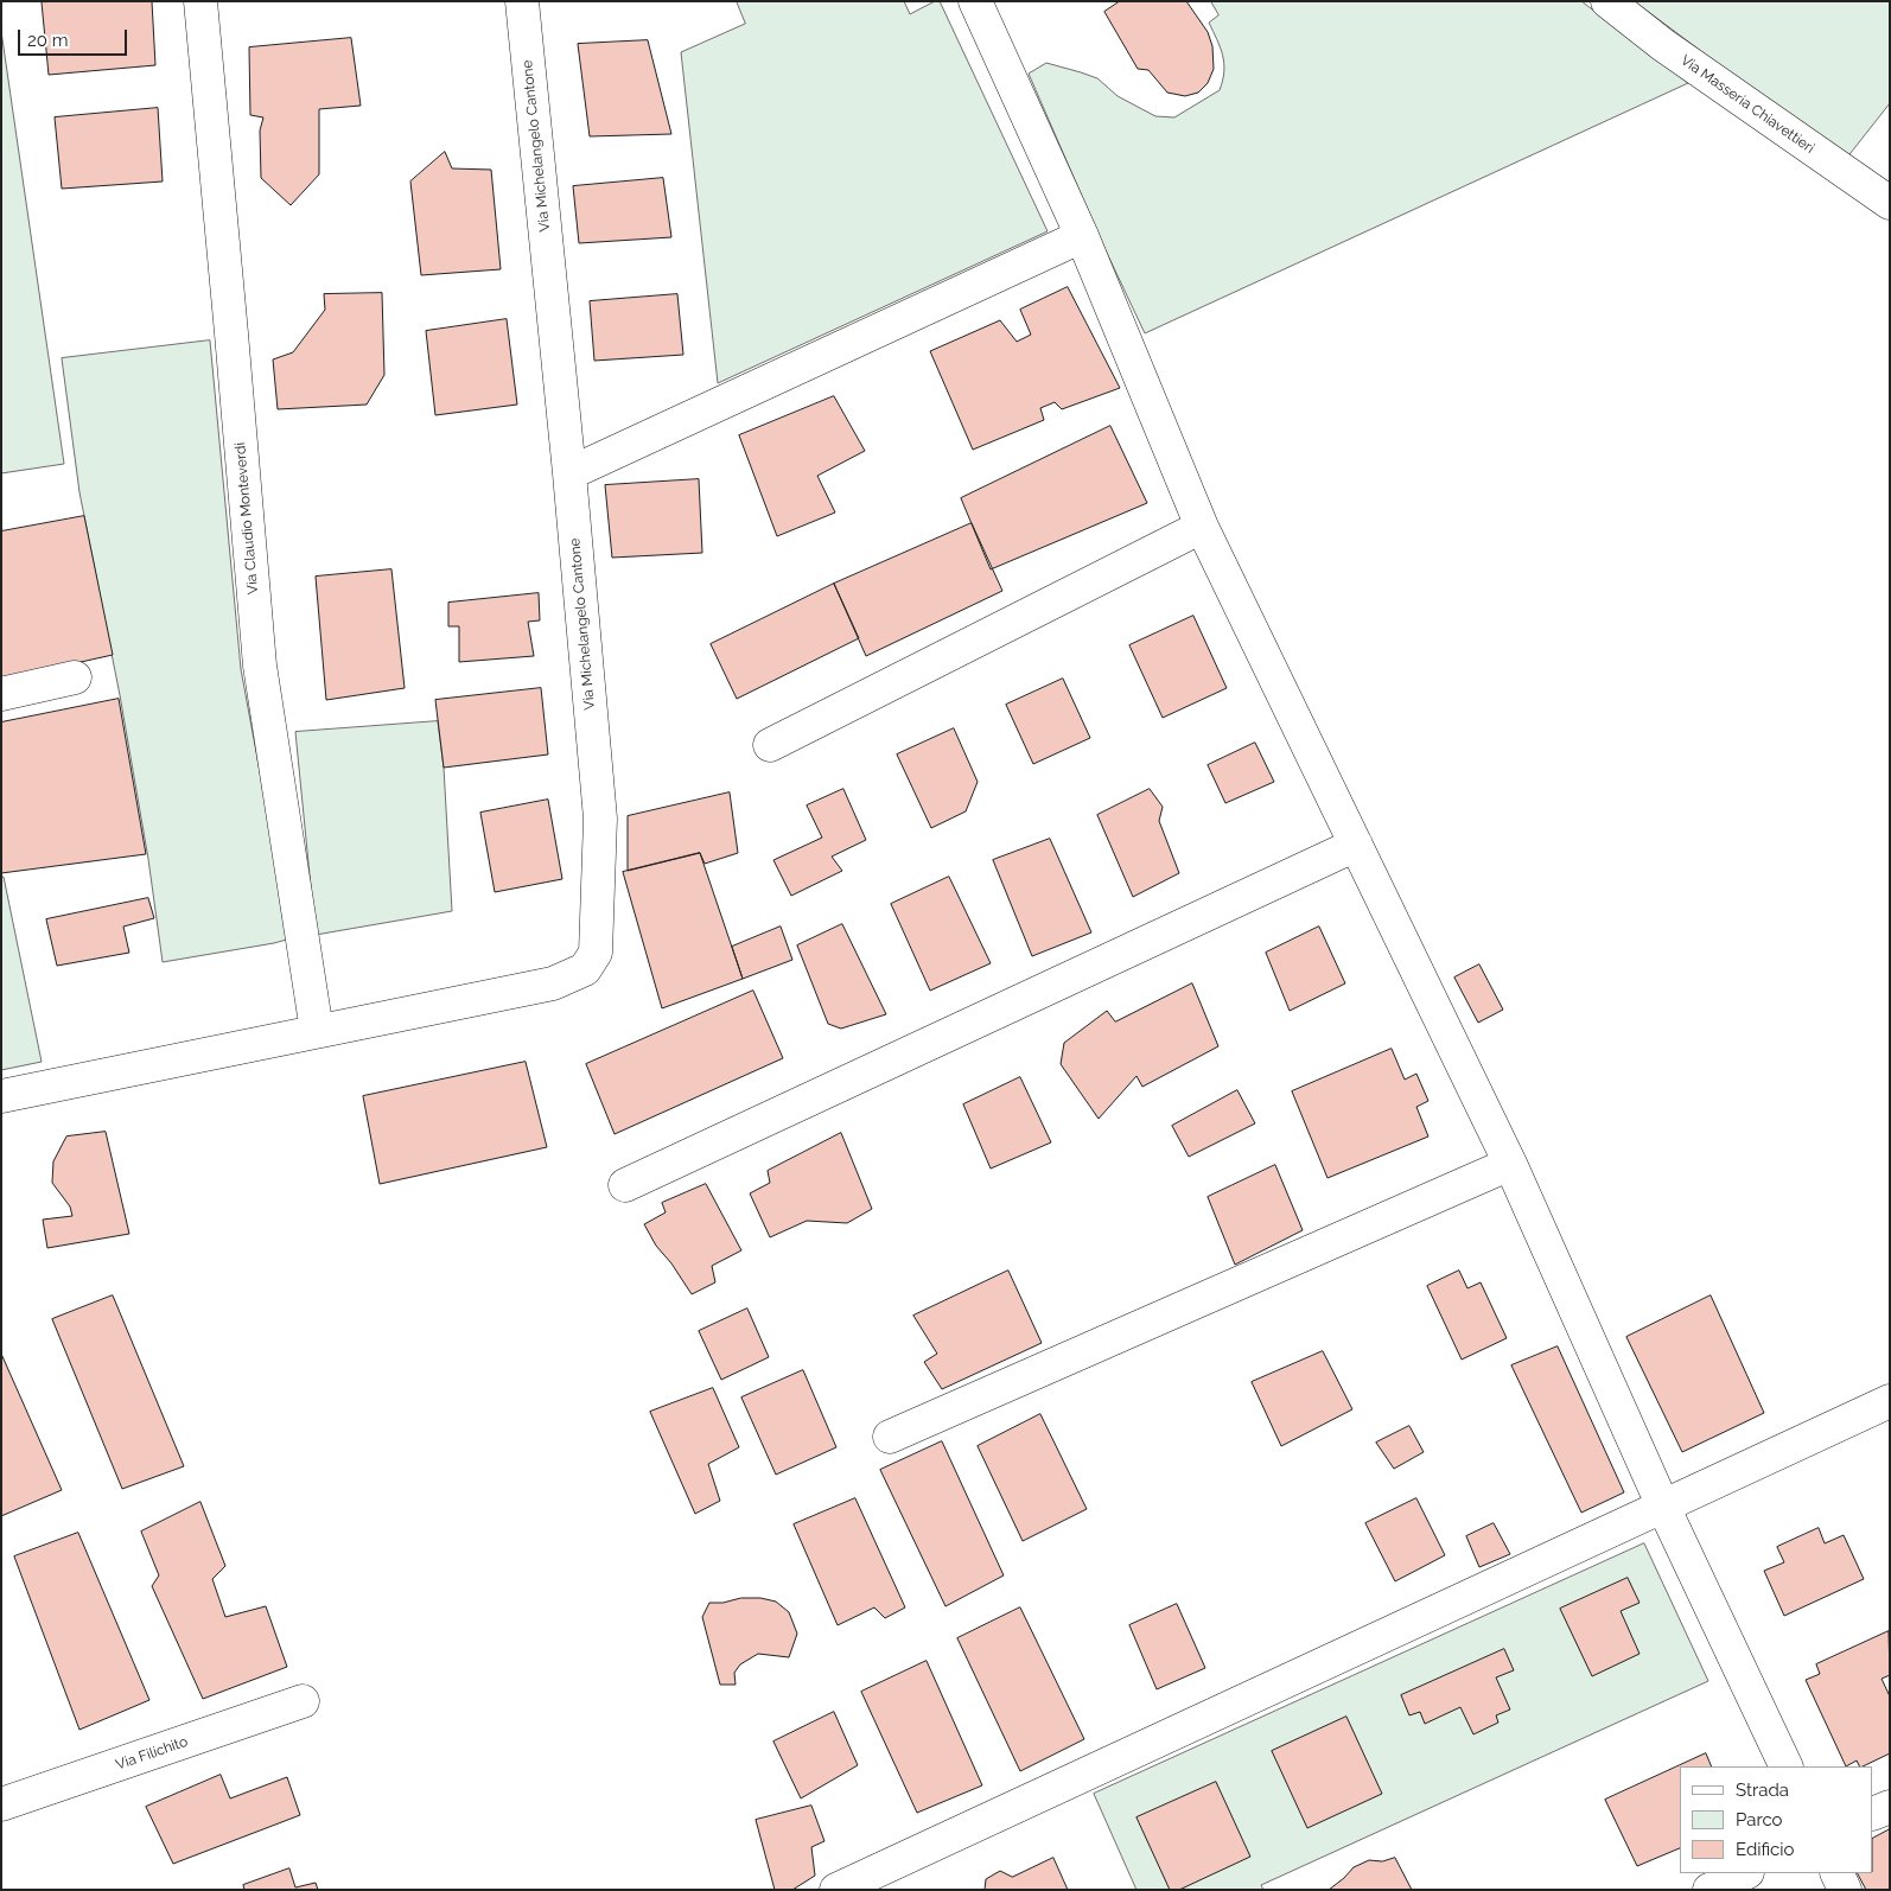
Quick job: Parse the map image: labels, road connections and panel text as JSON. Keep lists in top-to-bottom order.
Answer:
{
  "streets": {
    "street": [
      "Via Masseria Chiavettieri",
      "Via Michelangelo Cantone",
      "Via Claudio Monteverdi",
      "Via Filichito"
    ]
  },
  "crossings": [
    ["Via Michelangelo Cantone", "Via Claudio Monteverdi"]
  ],
  "legend": ["Strada", "Parco", "Edificio"],
  "scale_bar": "20 m"
}
